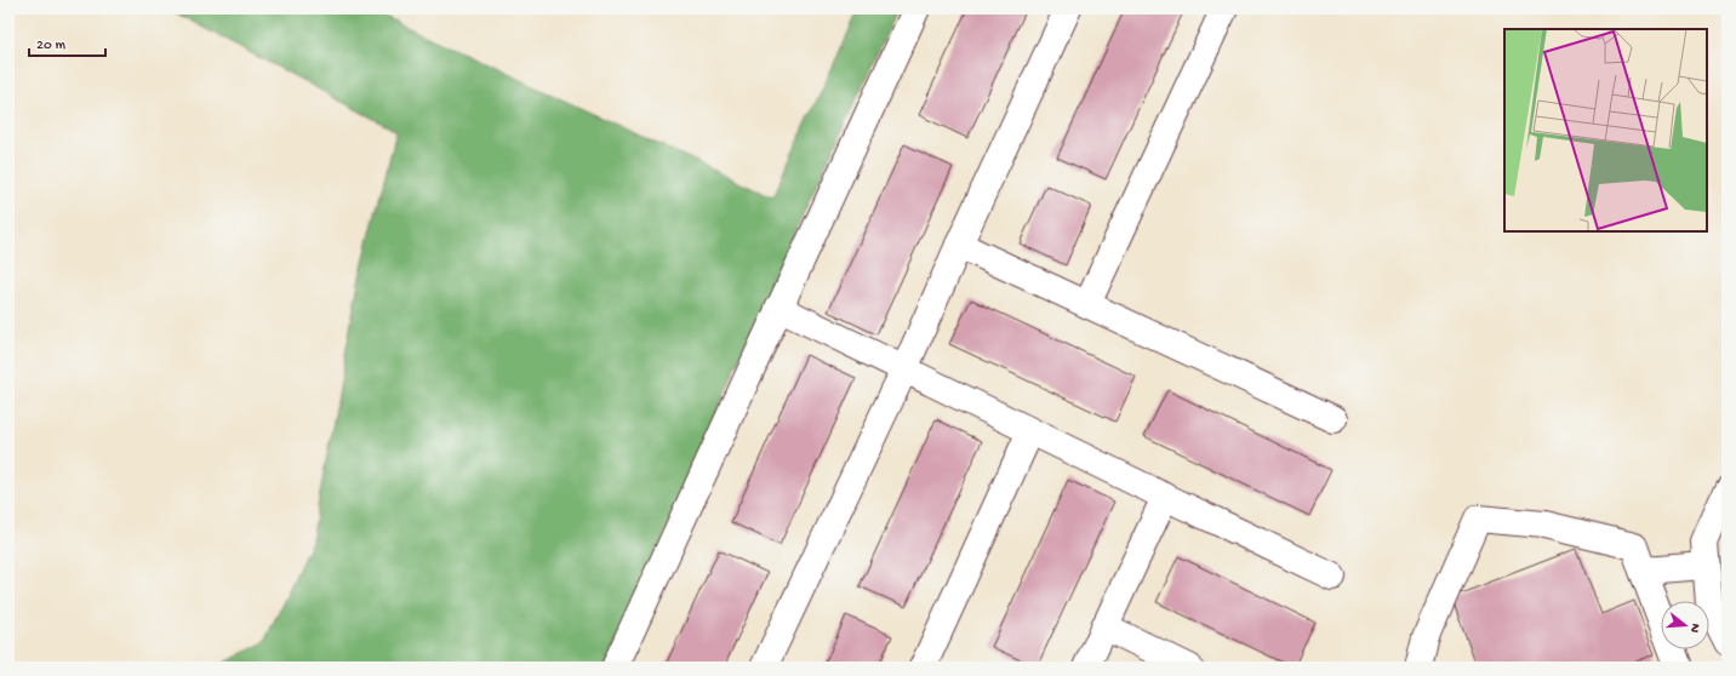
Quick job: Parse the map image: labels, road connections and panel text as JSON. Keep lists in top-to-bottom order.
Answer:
{
  "scale_bar": "20 m",
  "north": "right"
}
